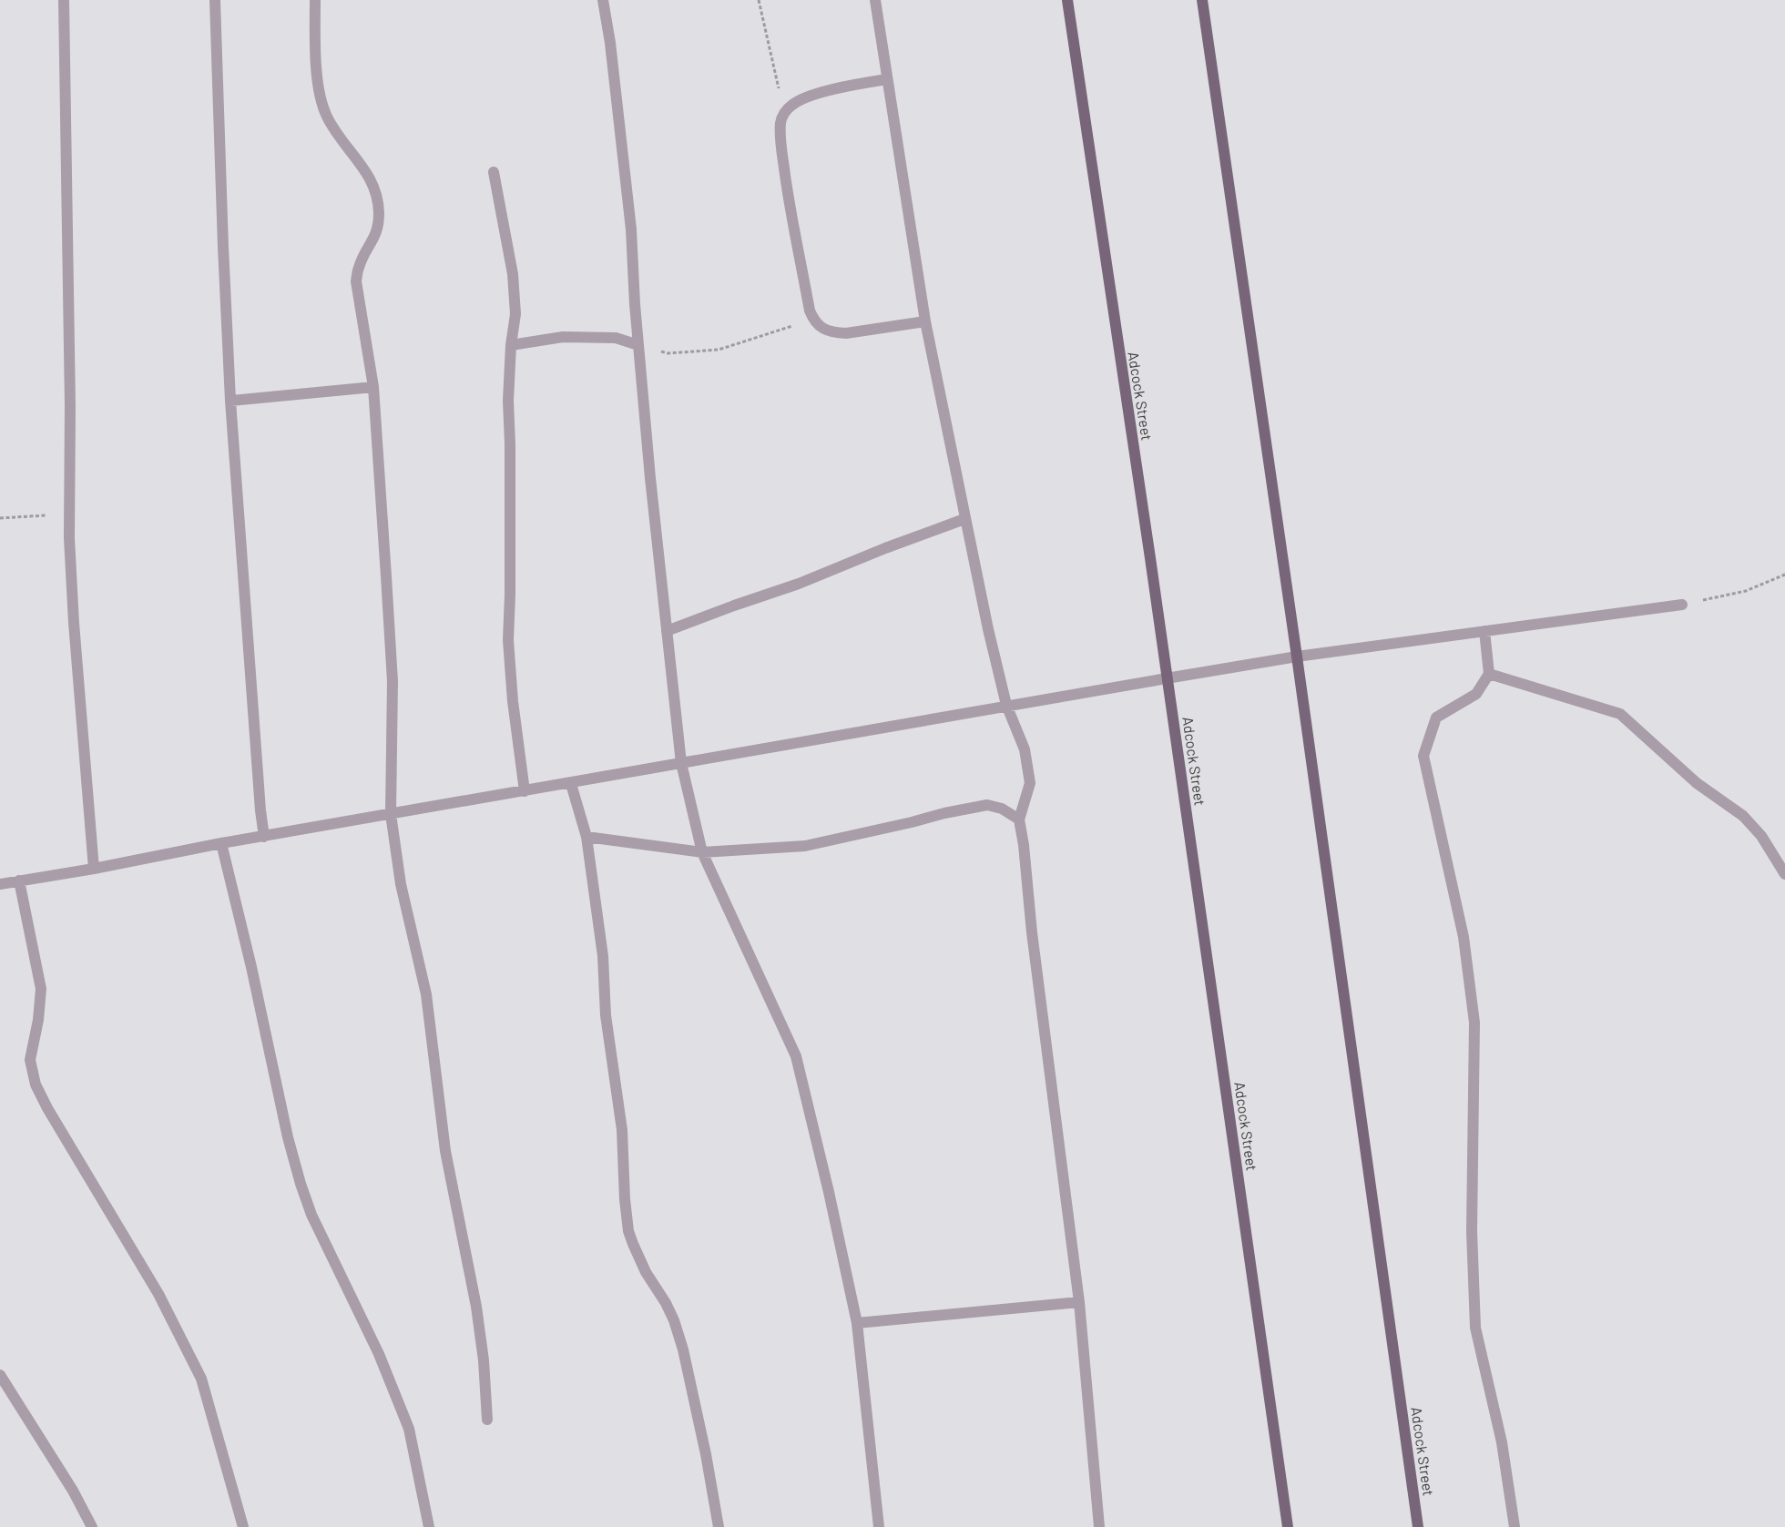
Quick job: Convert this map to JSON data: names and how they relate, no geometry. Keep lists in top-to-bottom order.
{
  "streets": {
    "main road": ["Adcock Street"]
  }
}
